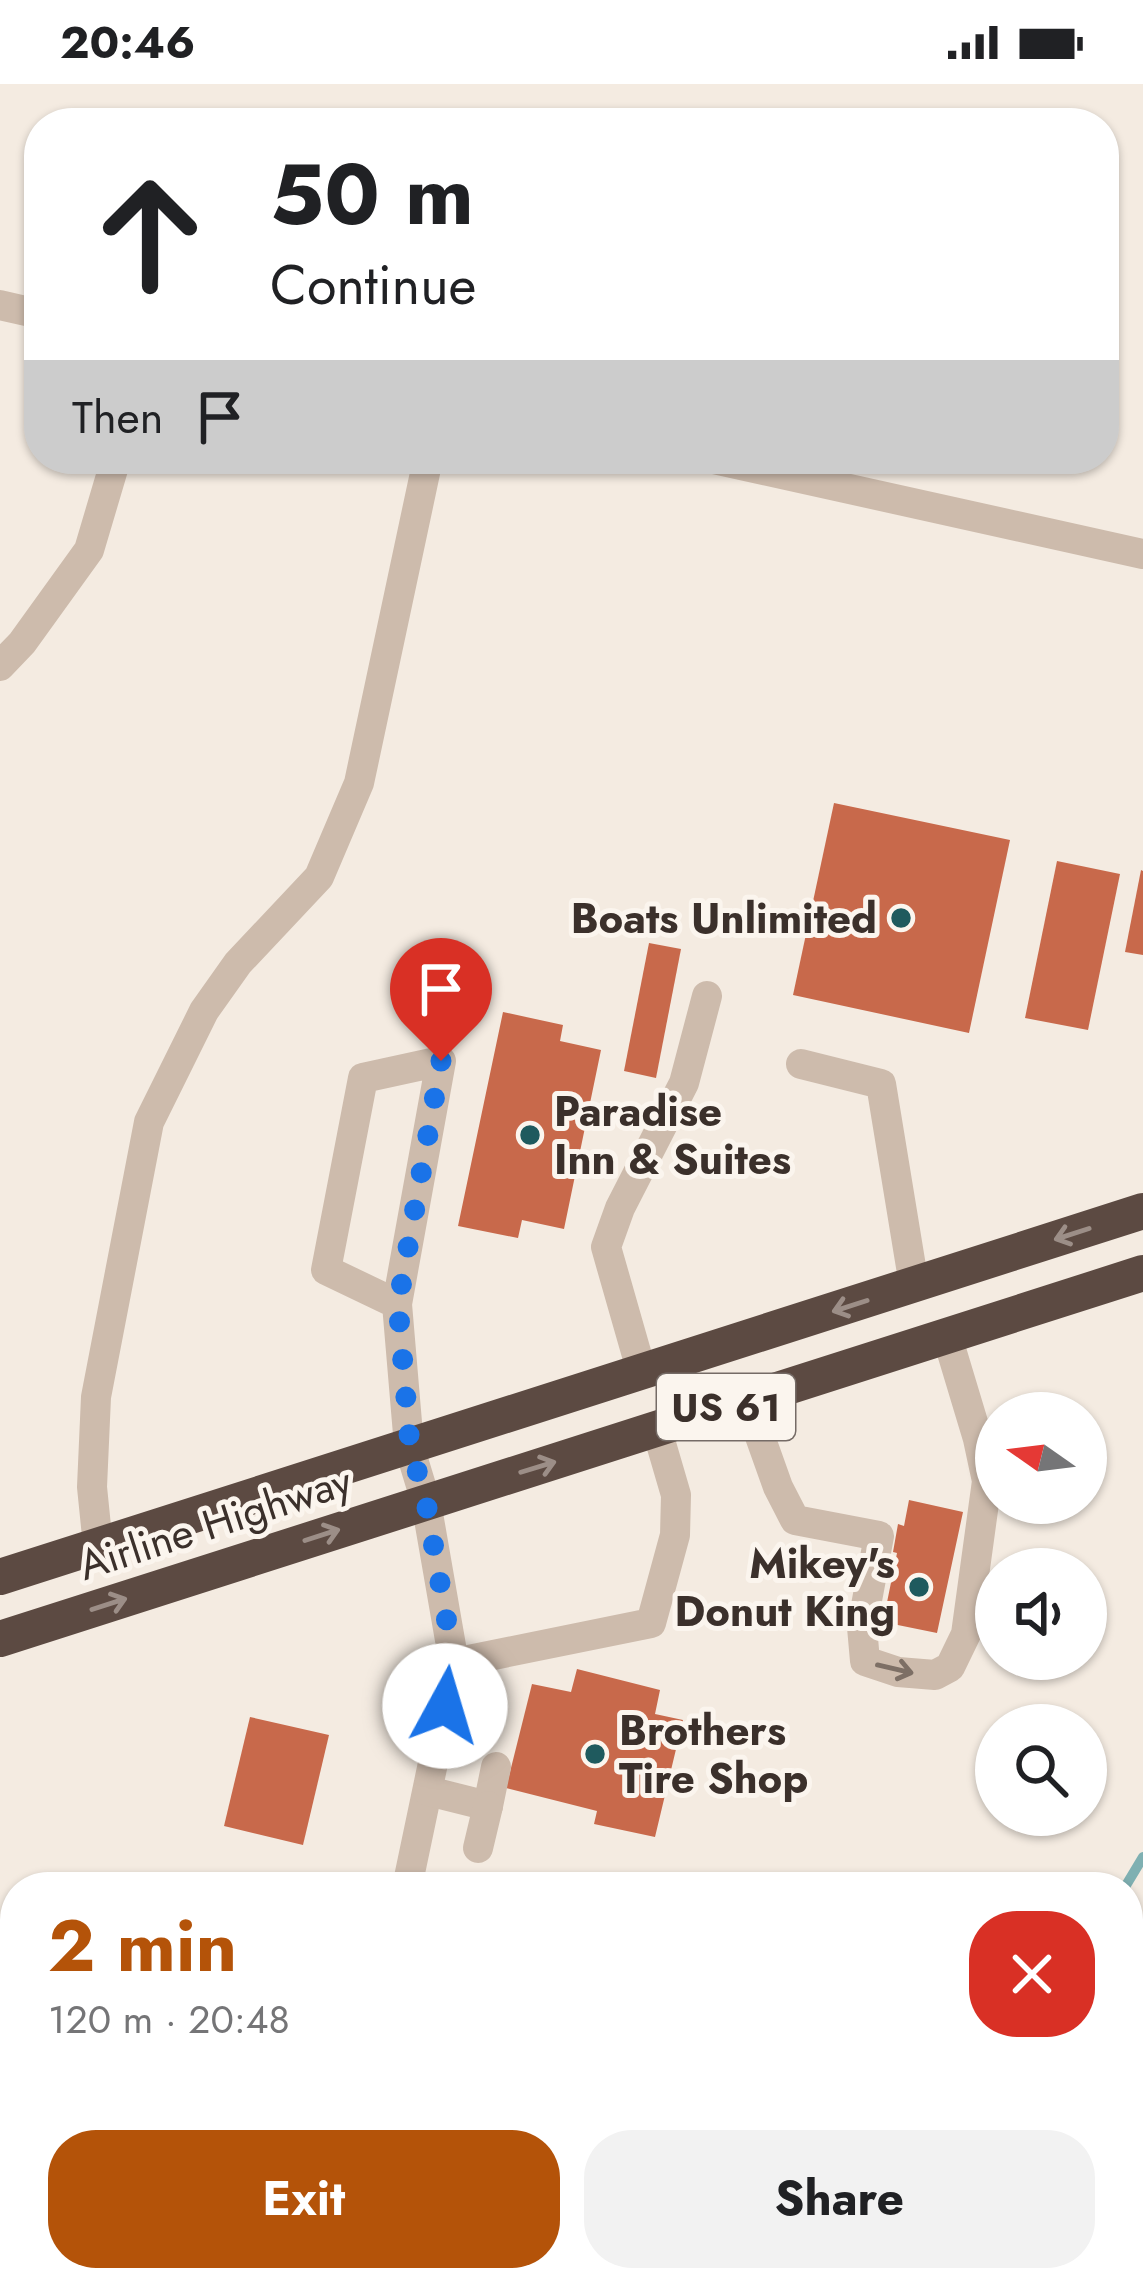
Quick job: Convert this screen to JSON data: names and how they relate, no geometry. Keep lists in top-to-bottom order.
{
  "streets": {
    "highway": ["US 61", "Airline Highway"]
  },
  "places": [
    "Boats Unlimited",
    "Paradise Inn & Suites",
    "Mikey's Donut King",
    "Brothers Tire Shop"
  ],
  "north": "left",
  "page": {
    "status": "20:46",
    "turn": ["50 m", "Continue"],
    "then": "Then",
    "heading": ["2 min", "120 m · 20:48"],
    "buttons": ["Exit", "Share"]
  }
}
